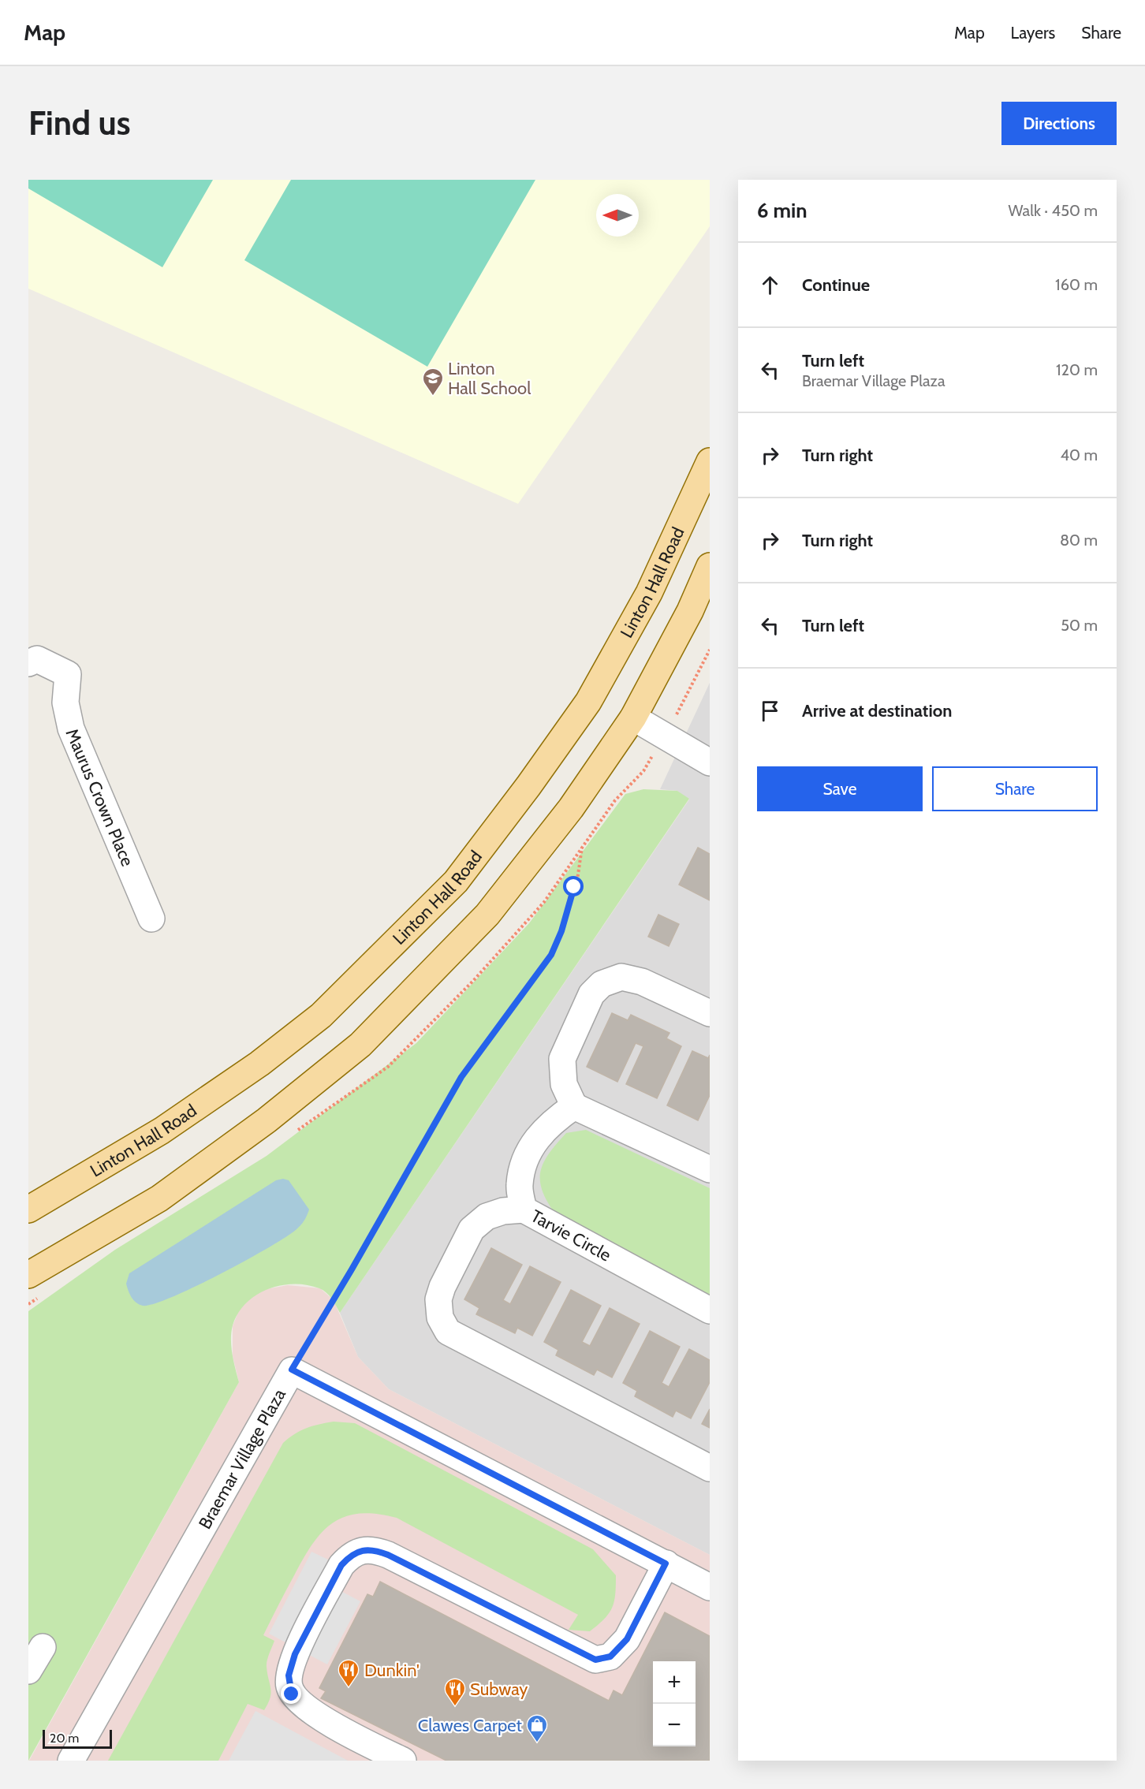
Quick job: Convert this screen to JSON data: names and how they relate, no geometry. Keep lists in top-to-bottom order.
{
  "streets": {
    "main road": ["Linton Hall Road"],
    "street": ["Maurus Crown Place", "Tarvie Circle", "Braemar Village Plaza"]
  },
  "places": {
    "school or university": ["Linton Hall School"],
    "restaurant": ["Dunkin'", "Subway"],
    "shop": ["Clawes Carpet"]
  },
  "scale_bar": "20 m",
  "north": "left",
  "page": {
    "header": "Map",
    "nav": ["Map", "Layers", "Share"],
    "buttons": [
      "Directions",
      ["Save", "Share"]
    ],
    "title": "Find us",
    "heading": ["6 min", "Walk · 450 m"],
    "list": [
      ["Continue", "160 m"],
      ["Turn left", "Braemar Village Plaza", "120 m"],
      ["Turn right", "40 m"],
      ["Turn right", "80 m"],
      ["Turn left", "50 m"],
      "Arrive at destination"
    ],
    "map_buttons": ["+", "−"],
    "scale": "20 m"
  }
}
